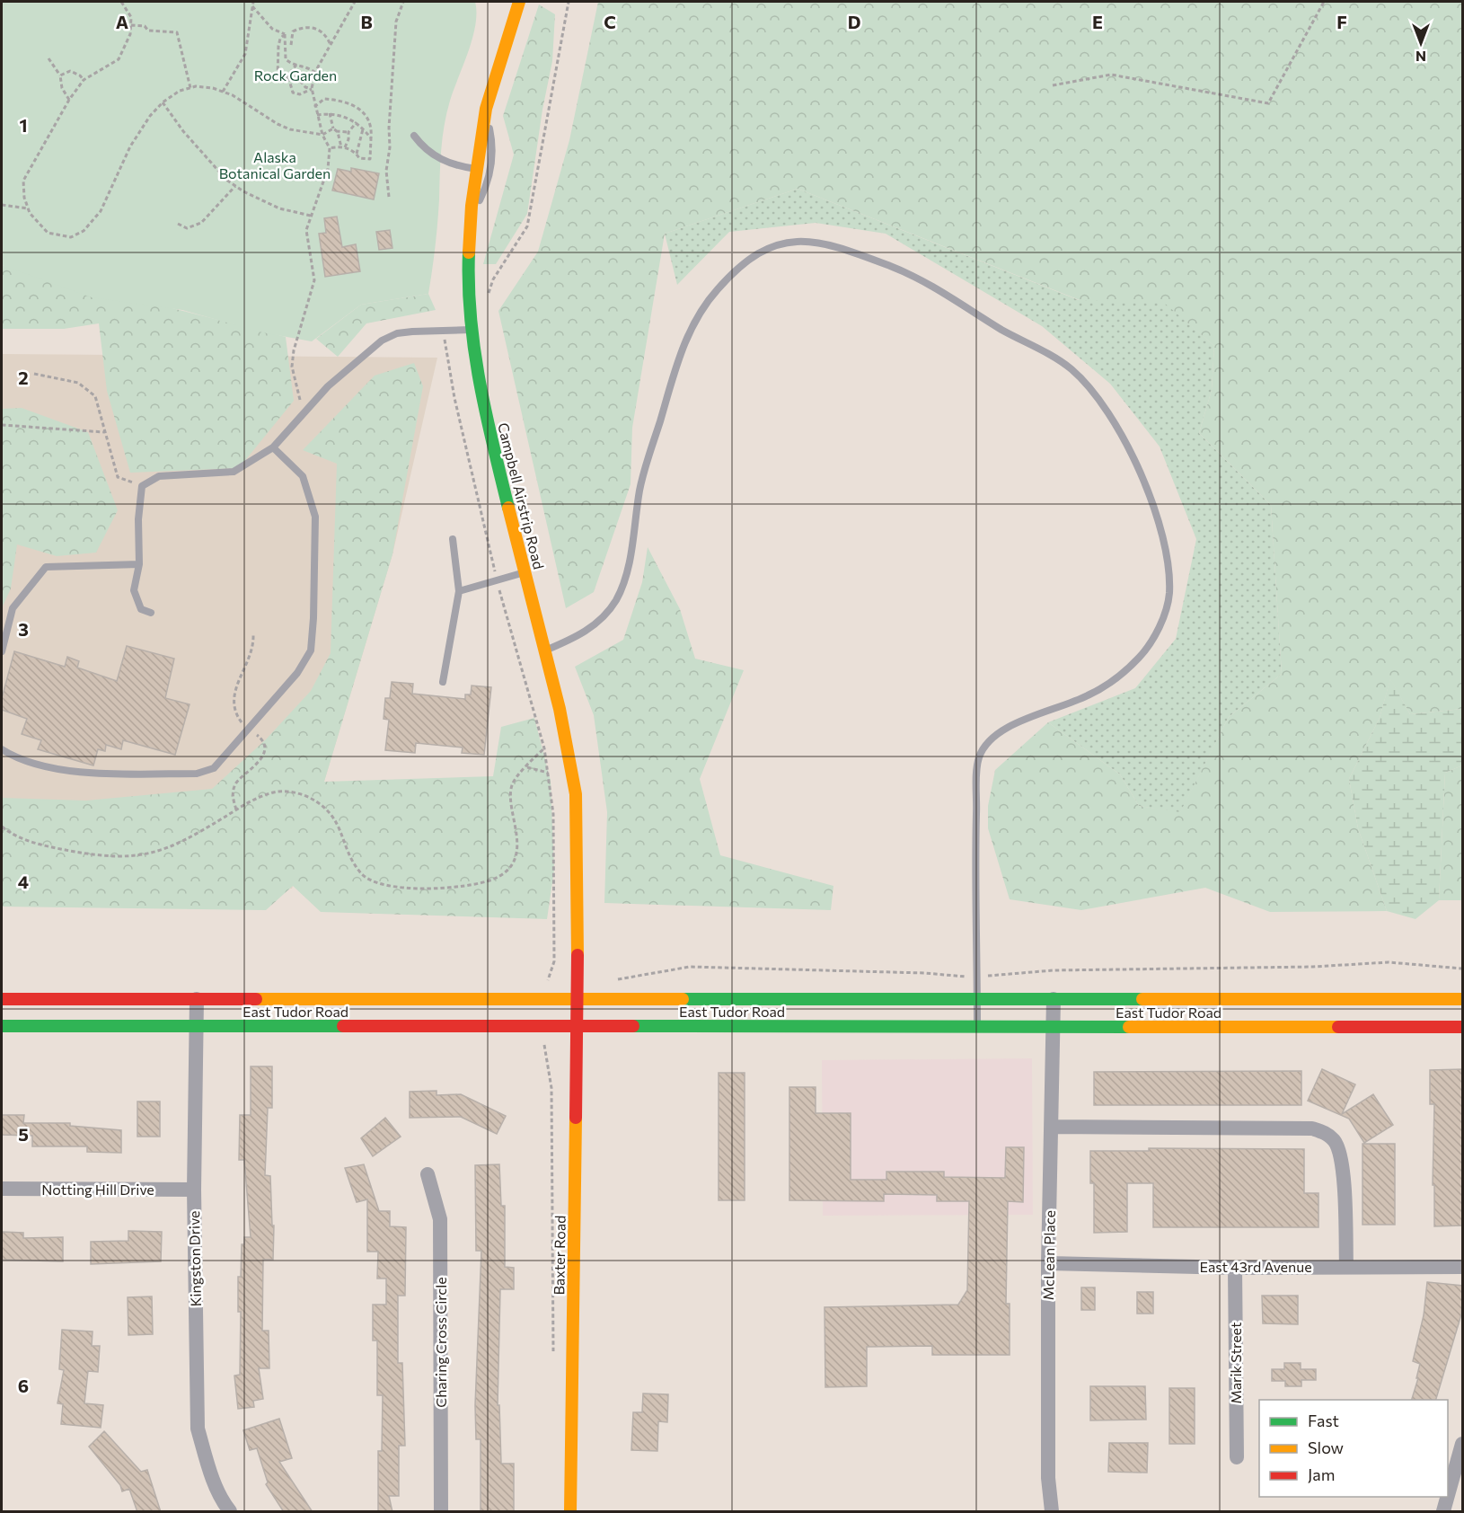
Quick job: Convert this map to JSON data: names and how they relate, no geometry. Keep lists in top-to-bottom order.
{
  "streets": {
    "main road": ["Campbell Airstrip Road", "East Tudor Road", "Baxter Road"],
    "street": [
      "Notting Hill Drive",
      "McLean Place",
      "Kingston Drive",
      "East 43rd Avenue",
      "Charing Cross Circle",
      "Marik Street"
    ]
  },
  "crossings": [
    ["Campbell Airstrip Road", "East Tudor Road"],
    ["Campbell Airstrip Road", "Baxter Road"],
    ["East Tudor Road", "Baxter Road"],
    ["East Tudor Road", "McLean Place"],
    ["East Tudor Road", "Kingston Drive"],
    ["Notting Hill Drive", "Kingston Drive"],
    ["McLean Place", "East 43rd Avenue"],
    ["East 43rd Avenue", "Marik Street"]
  ],
  "parks": ["Rock Garden", "Alaska Botanical Garden"],
  "legend": ["Fast", "Slow", "Jam"],
  "north": "bottom",
  "grid": {
    "columns": [
      "A",
      "B",
      "C",
      "D",
      "E",
      "F"
    ],
    "rows": [
      "1",
      "2",
      "3",
      "4",
      "5",
      "6"
    ]
  }
}
